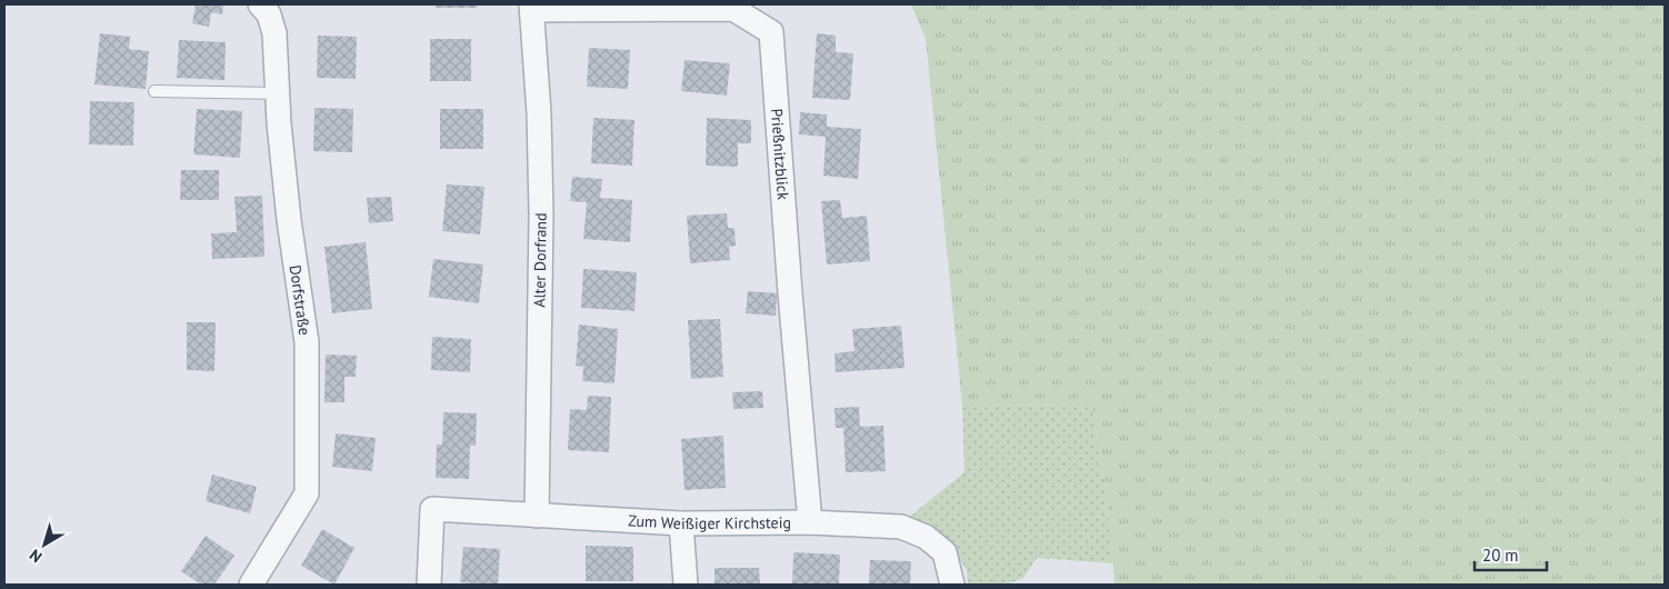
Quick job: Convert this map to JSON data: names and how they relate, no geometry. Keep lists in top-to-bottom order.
{
  "streets": {
    "street": [
      "Prießnitzblick",
      "Alter Dorfrand",
      "Dorfstraße",
      "Zum Weißiger Kirchsteig"
    ]
  },
  "crossings": [
    ["Prießnitzblick", "Alter Dorfrand"],
    ["Prießnitzblick", "Zum Weißiger Kirchsteig"],
    ["Alter Dorfrand", "Zum Weißiger Kirchsteig"]
  ],
  "scale_bar": "20 m",
  "north": "bottom left"
}
